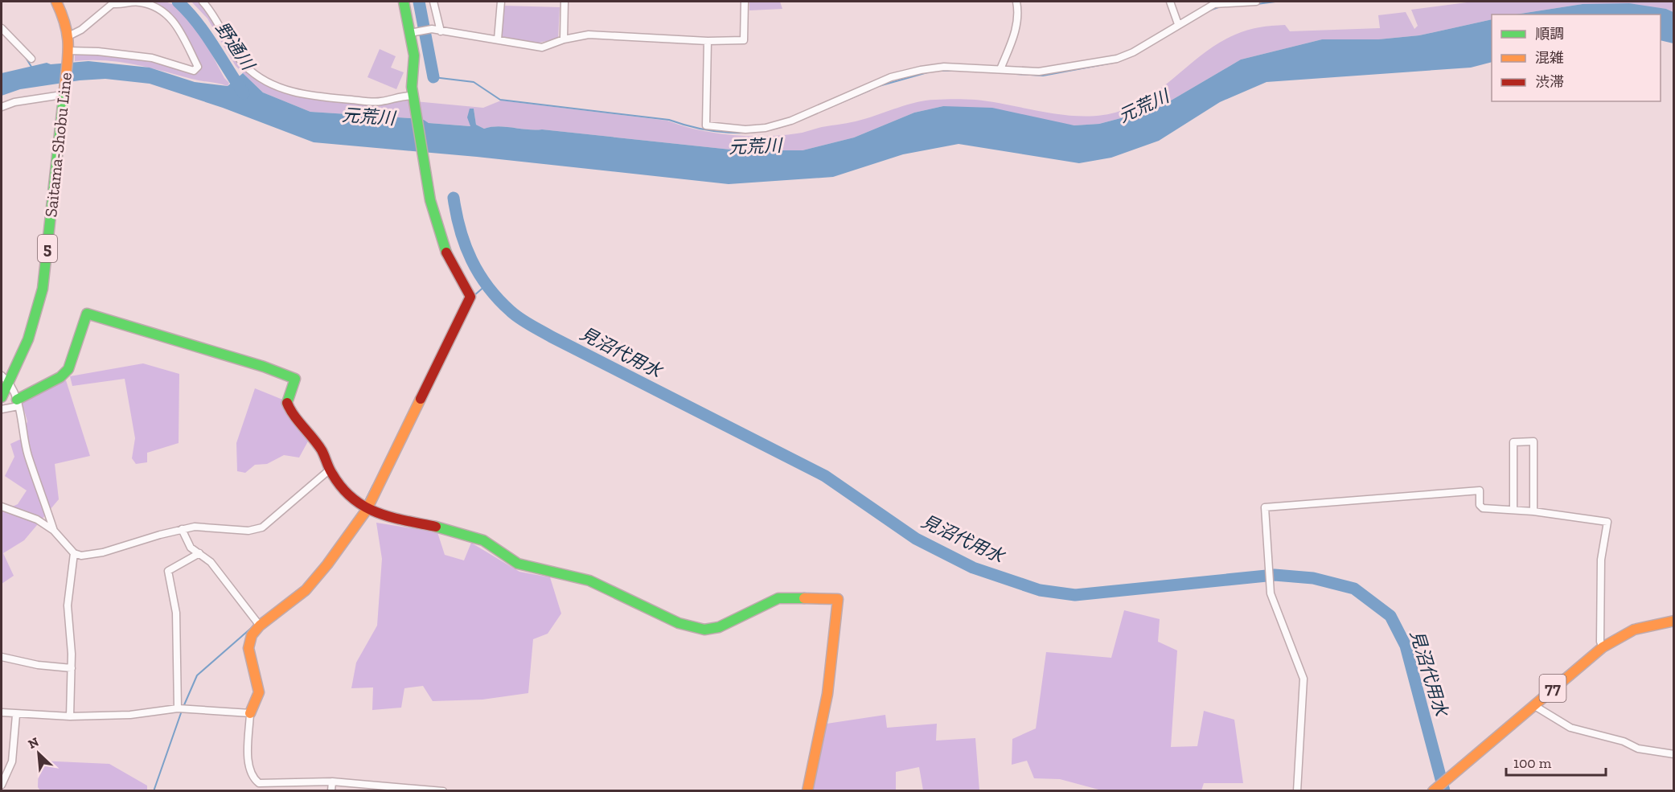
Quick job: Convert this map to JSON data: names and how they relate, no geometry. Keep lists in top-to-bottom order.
{
  "streets": {
    "street": ["Saitama-Shobu Line", "5", "77"]
  },
  "water": ["野通川", "元荒川", "見沼代用水"],
  "legend": ["順調", "混雑", "渋滞"],
  "scale_bar": "100 m",
  "north": "top left"
}
